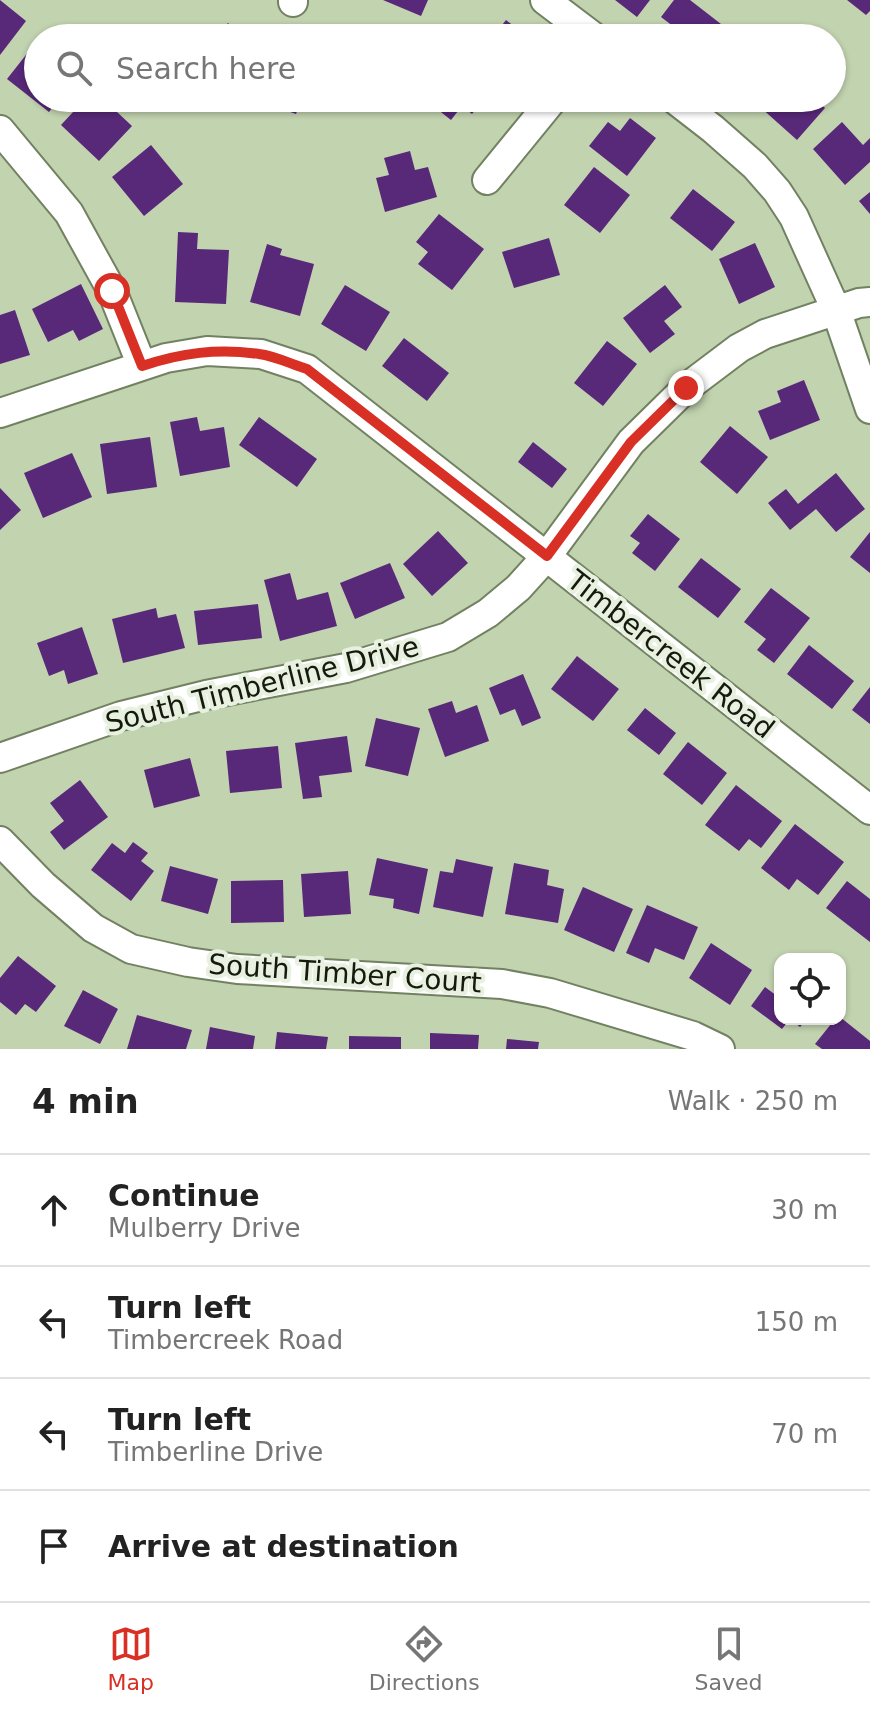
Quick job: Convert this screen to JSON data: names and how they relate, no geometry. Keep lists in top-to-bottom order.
{
  "streets": {
    "street": ["Timbercreek Road", "South Timberline Drive", "South Timber Court"]
  },
  "crossings": [
    ["Timbercreek Road", "South Timberline Drive"]
  ],
  "page": {
    "search": "Search here",
    "heading": ["4 min", "Walk · 250 m"],
    "list": [
      ["Continue", "Mulberry Drive", "30 m"],
      ["Turn left", "Timbercreek Road", "150 m"],
      ["Turn left", "Timberline Drive", "70 m"],
      "Arrive at destination"
    ],
    "nav": ["Map", "Directions", "Saved"]
  }
}
